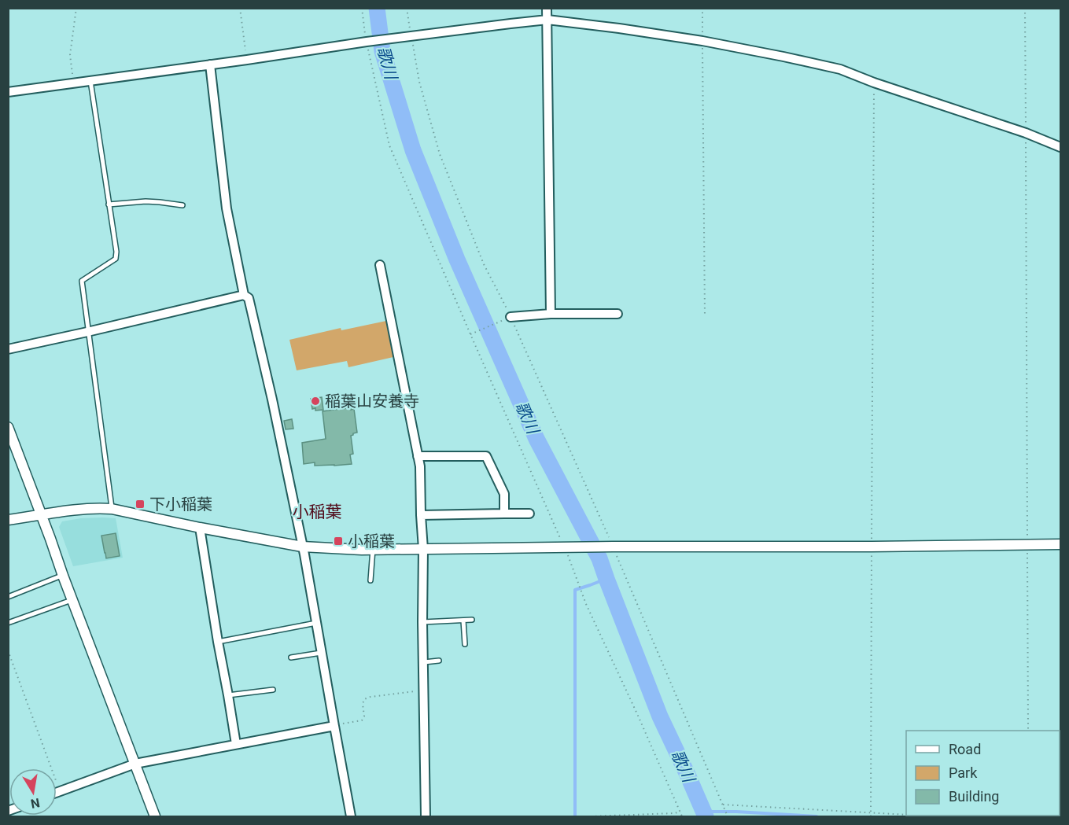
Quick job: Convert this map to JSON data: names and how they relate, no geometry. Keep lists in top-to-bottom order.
{
  "districts": ["小稲葉"],
  "water": ["歌川"],
  "places": {
    "other": ["稲葉山安養寺"],
    "transit": ["下小稲葉", "小稲葉"]
  },
  "legend": ["Road", "Park", "Building"],
  "north": "bottom"
}
